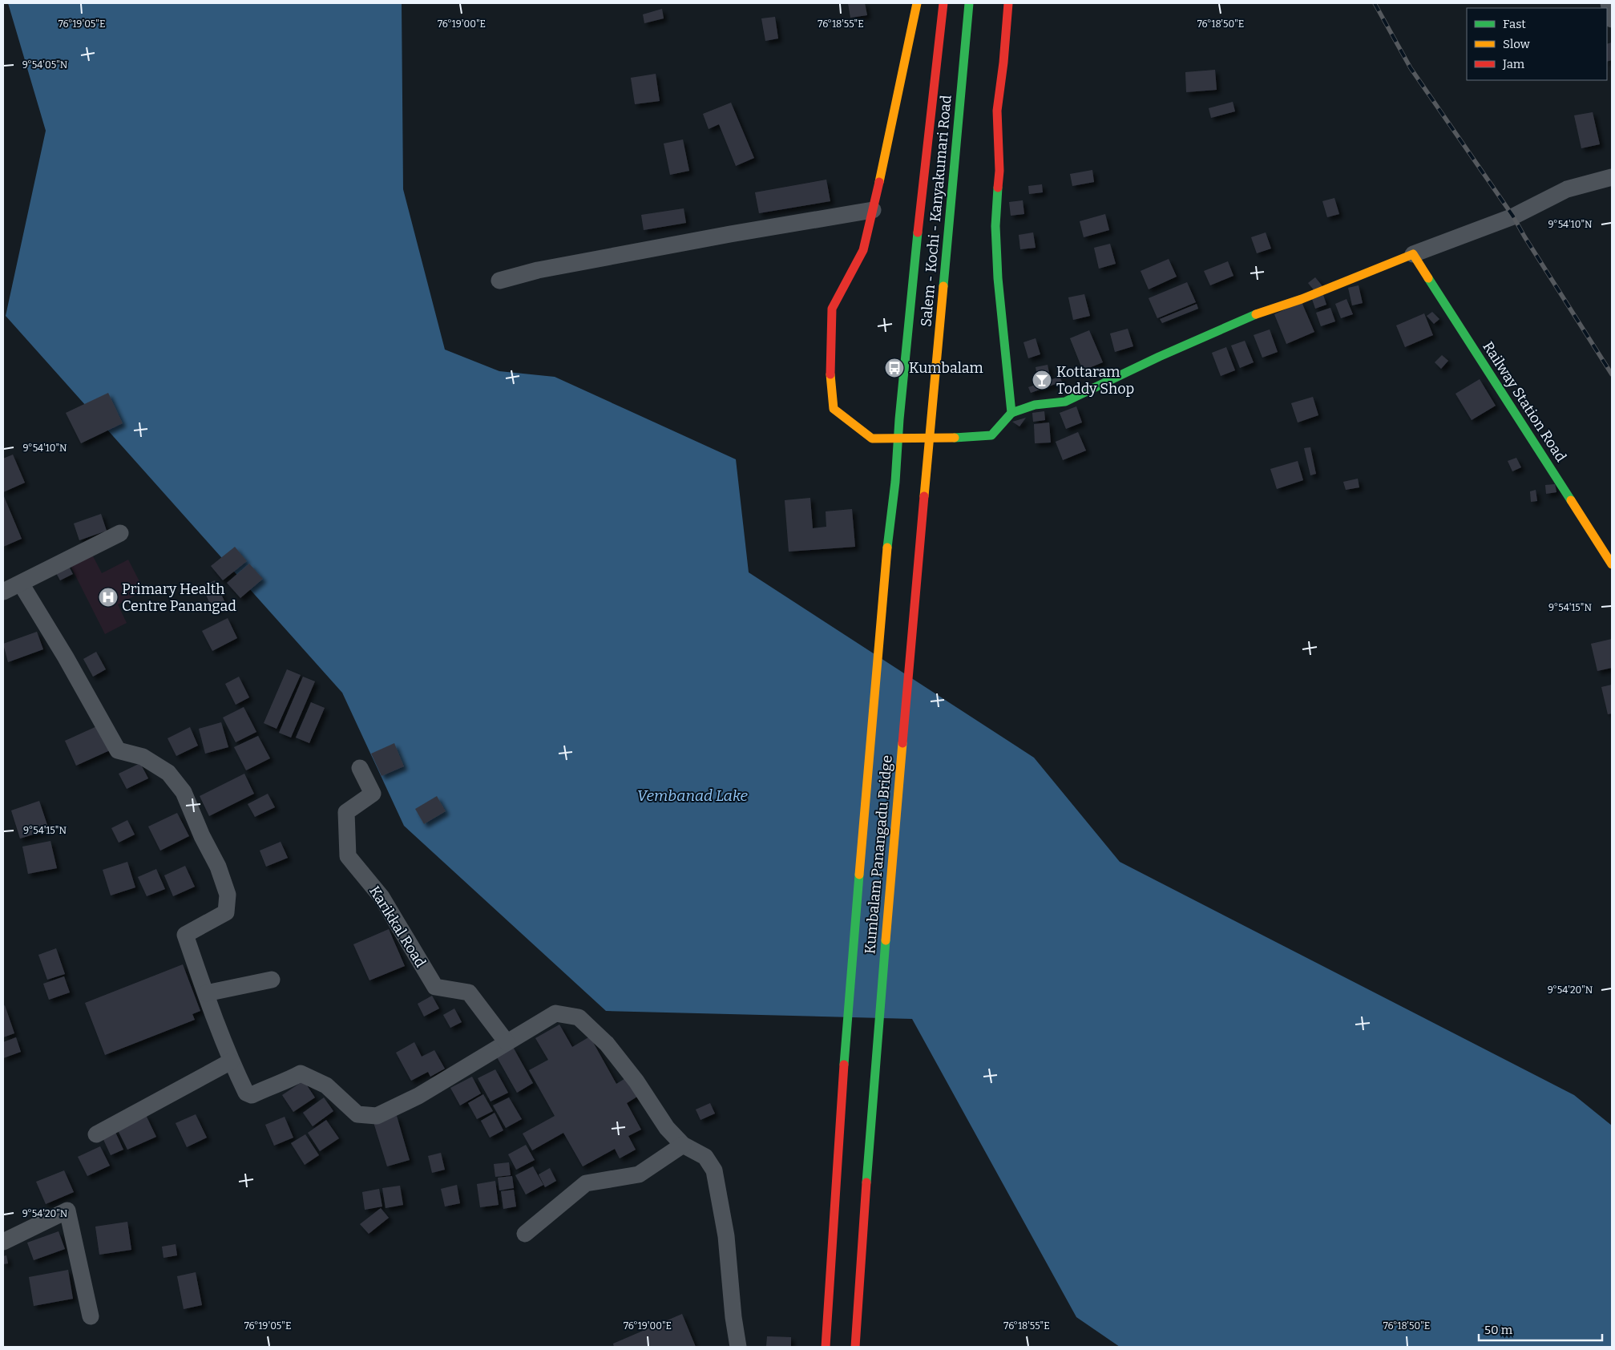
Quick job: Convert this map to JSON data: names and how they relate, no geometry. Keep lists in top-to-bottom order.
{
  "streets": {
    "main road": ["Salem - Kochi - Kanyakumari Road", "Railway Station Road", "Kumbalam Panangadu Bridge"],
    "street": ["Karikkal Road"]
  },
  "crossings": [
    ["Salem - Kochi - Kanyakumari Road", "Kumbalam Panangadu Bridge"]
  ],
  "water": ["Vembanad Lake"],
  "places": {
    "bus stop": ["Kumbalam"],
    "bar": ["Kottaram Toddy Shop"],
    "hospital": ["Primary Health Centre Panangad"]
  },
  "legend": ["Fast", "Slow", "Jam"],
  "scale_bar": "50 m",
  "coordinates": [
    "76°19'05\"E",
    "76°19'00\"E",
    "76°18'55\"E",
    "76°18'50\"E",
    "9°54'05\"N",
    "9°54'10\"N",
    "9°54'15\"N",
    "9°54'20\"N"
  ]
}
